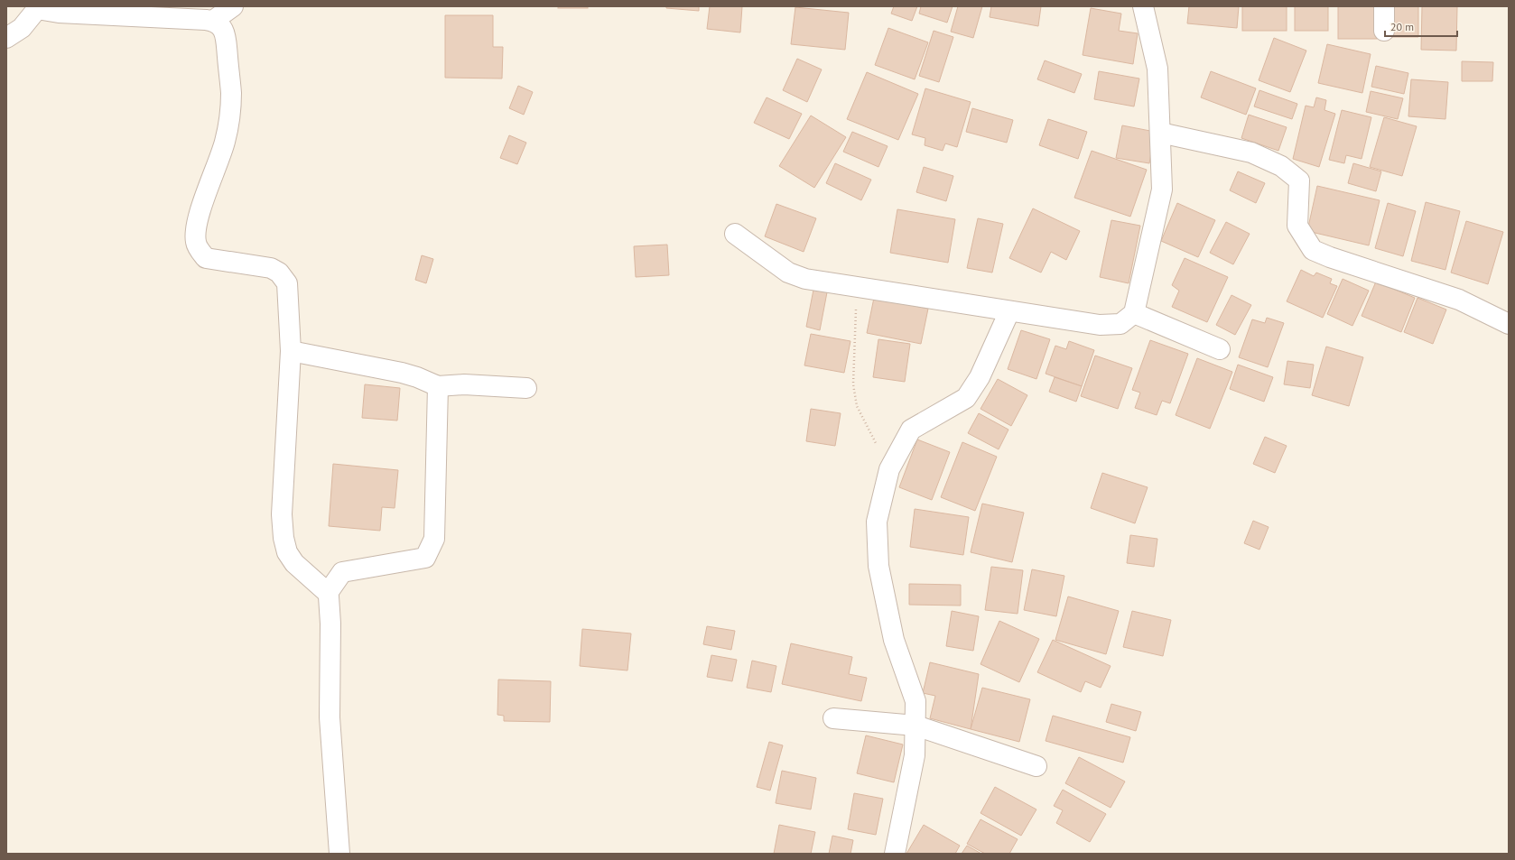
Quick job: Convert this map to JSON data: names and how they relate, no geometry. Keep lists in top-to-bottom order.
{
  "scale_bar": "20 m"
}
